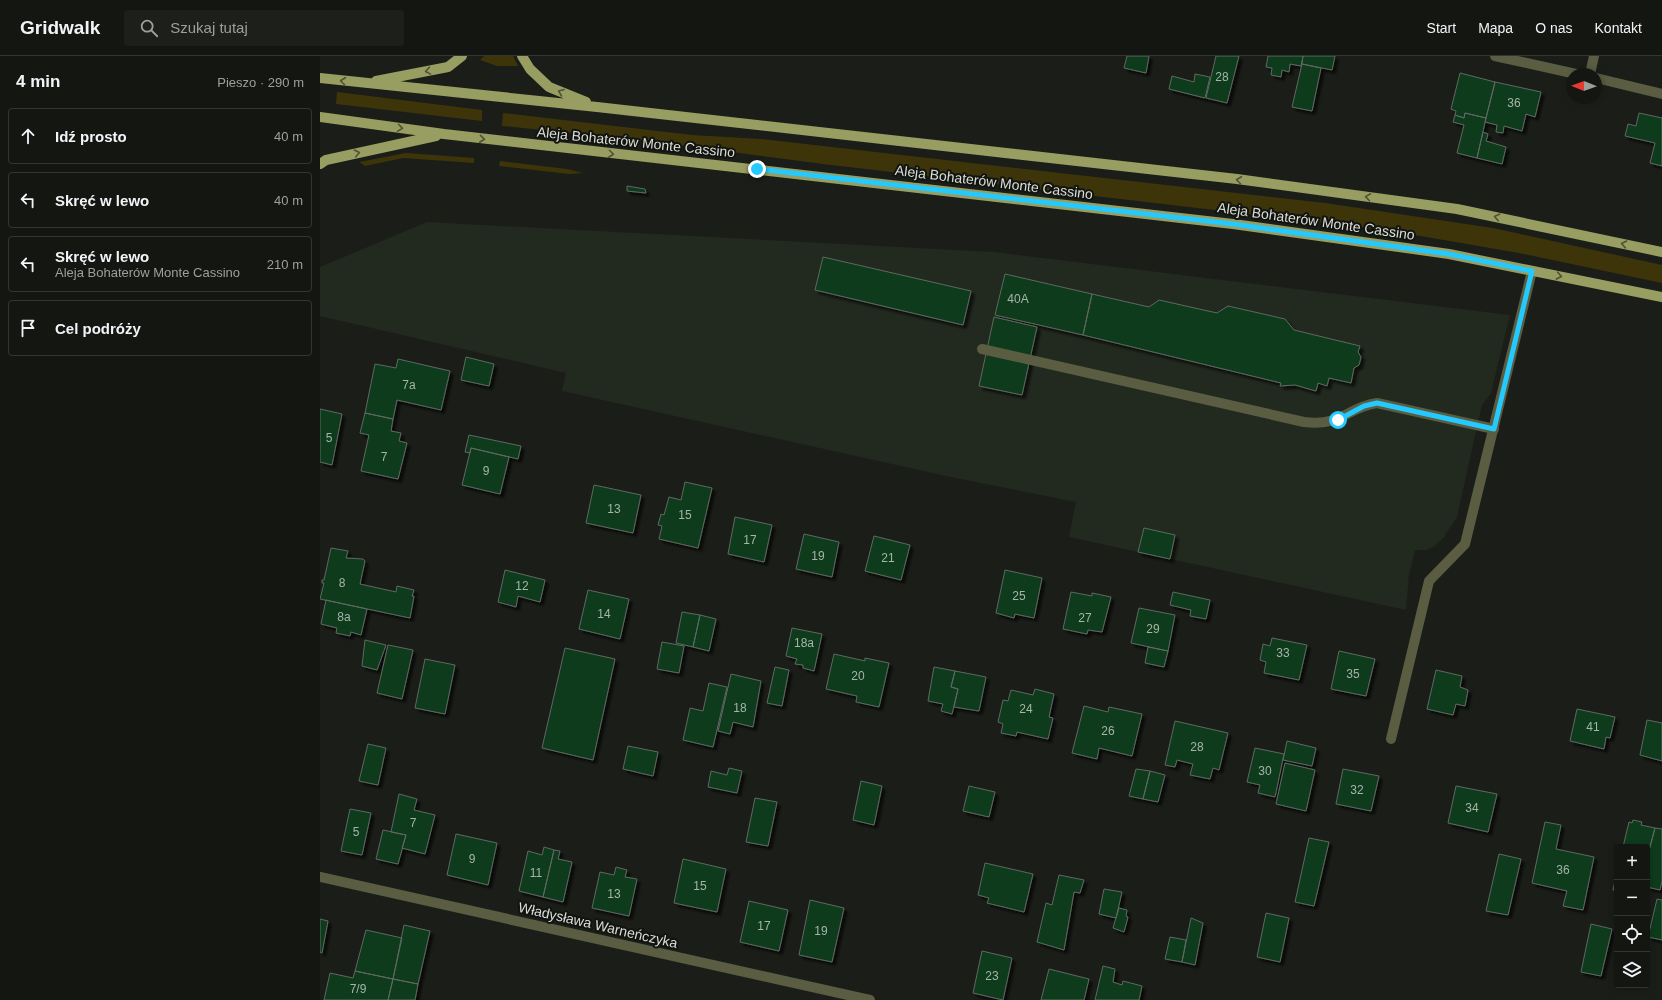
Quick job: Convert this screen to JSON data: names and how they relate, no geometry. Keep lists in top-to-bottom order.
{
  "streets": {
    "main road": ["Aleja Bohaterów Monte Cassino"],
    "street": ["Władysława Warneńczyka"]
  },
  "house_numbers": [
    "28",
    "36",
    "40A",
    "7a",
    "5",
    "7",
    "9",
    "13",
    "15",
    "17",
    "19",
    "21",
    "8",
    "12",
    "25",
    "14",
    "8a",
    "27",
    "29",
    "18a",
    "33",
    "35",
    "20",
    "18",
    "24",
    "41",
    "26",
    "28",
    "30",
    "32",
    "34",
    "7",
    "5",
    "9",
    "36",
    "11",
    "15",
    "13",
    "17",
    "19",
    "23",
    "7/9"
  ],
  "north": "left",
  "page": {
    "header": "Gridwalk",
    "search": "Szukaj tutaj",
    "nav": [
      "Start",
      "Mapa",
      "O nas",
      "Kontakt"
    ],
    "heading": ["4 min", "Pieszo · 290 m"],
    "list": [
      ["Idź prosto", "40 m"],
      ["Skręć w lewo", "40 m"],
      ["Skręć w lewo", "Aleja Bohaterów Monte Cassino", "210 m"],
      "Cel podróży"
    ],
    "map_buttons": ["+", "−"]
  }
}
